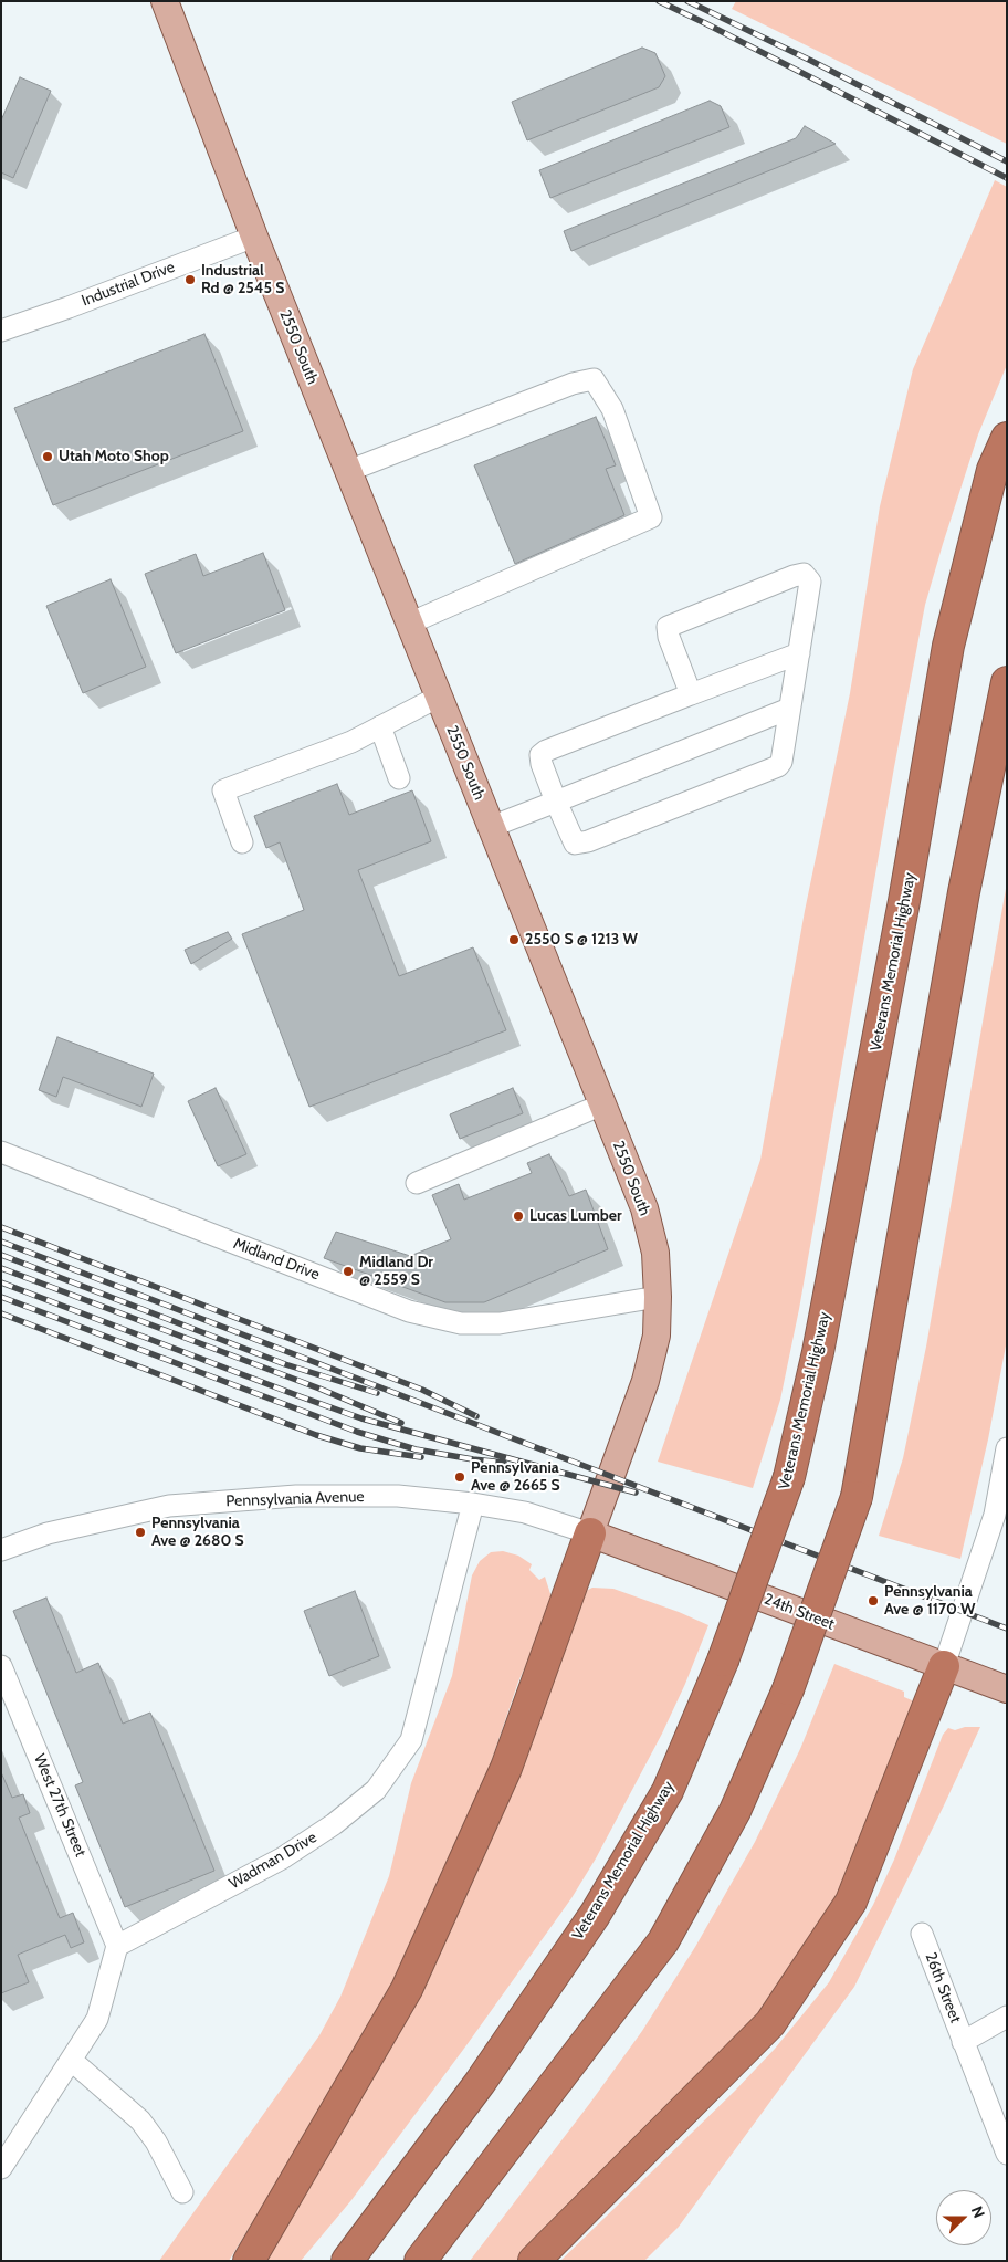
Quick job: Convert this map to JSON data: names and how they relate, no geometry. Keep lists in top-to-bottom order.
{
  "streets": {
    "highway": ["Veterans Memorial Highway"],
    "main road": ["2550 South", "24th Street"],
    "street": [
      "Industrial Drive",
      "Midland Drive",
      "Pennsylvania Avenue",
      "West 27th Street",
      "Wadman Drive",
      "26th Street"
    ]
  },
  "crossings": [
    ["Industrial Drive", "2550 South"],
    ["2550 South", "Midland Drive"],
    ["2550 South", "Pennsylvania Avenue"],
    ["2550 South", "24th Street"],
    ["Pennsylvania Avenue", "24th Street"],
    ["Pennsylvania Avenue", "Wadman Drive"],
    ["West 27th Street", "Wadman Drive"]
  ],
  "places": [
    "Industrial Rd @ 2545 S",
    "Utah Moto Shop",
    "2550 S @ 1213 W",
    "Lucas Lumber",
    "Midland Dr @ 2559 S",
    "Pennsylvania Ave @ 2665 S",
    "Pennsylvania Ave @ 2680 S",
    "Pennsylvania Ave @ 1170 W"
  ],
  "north": "right"
}
